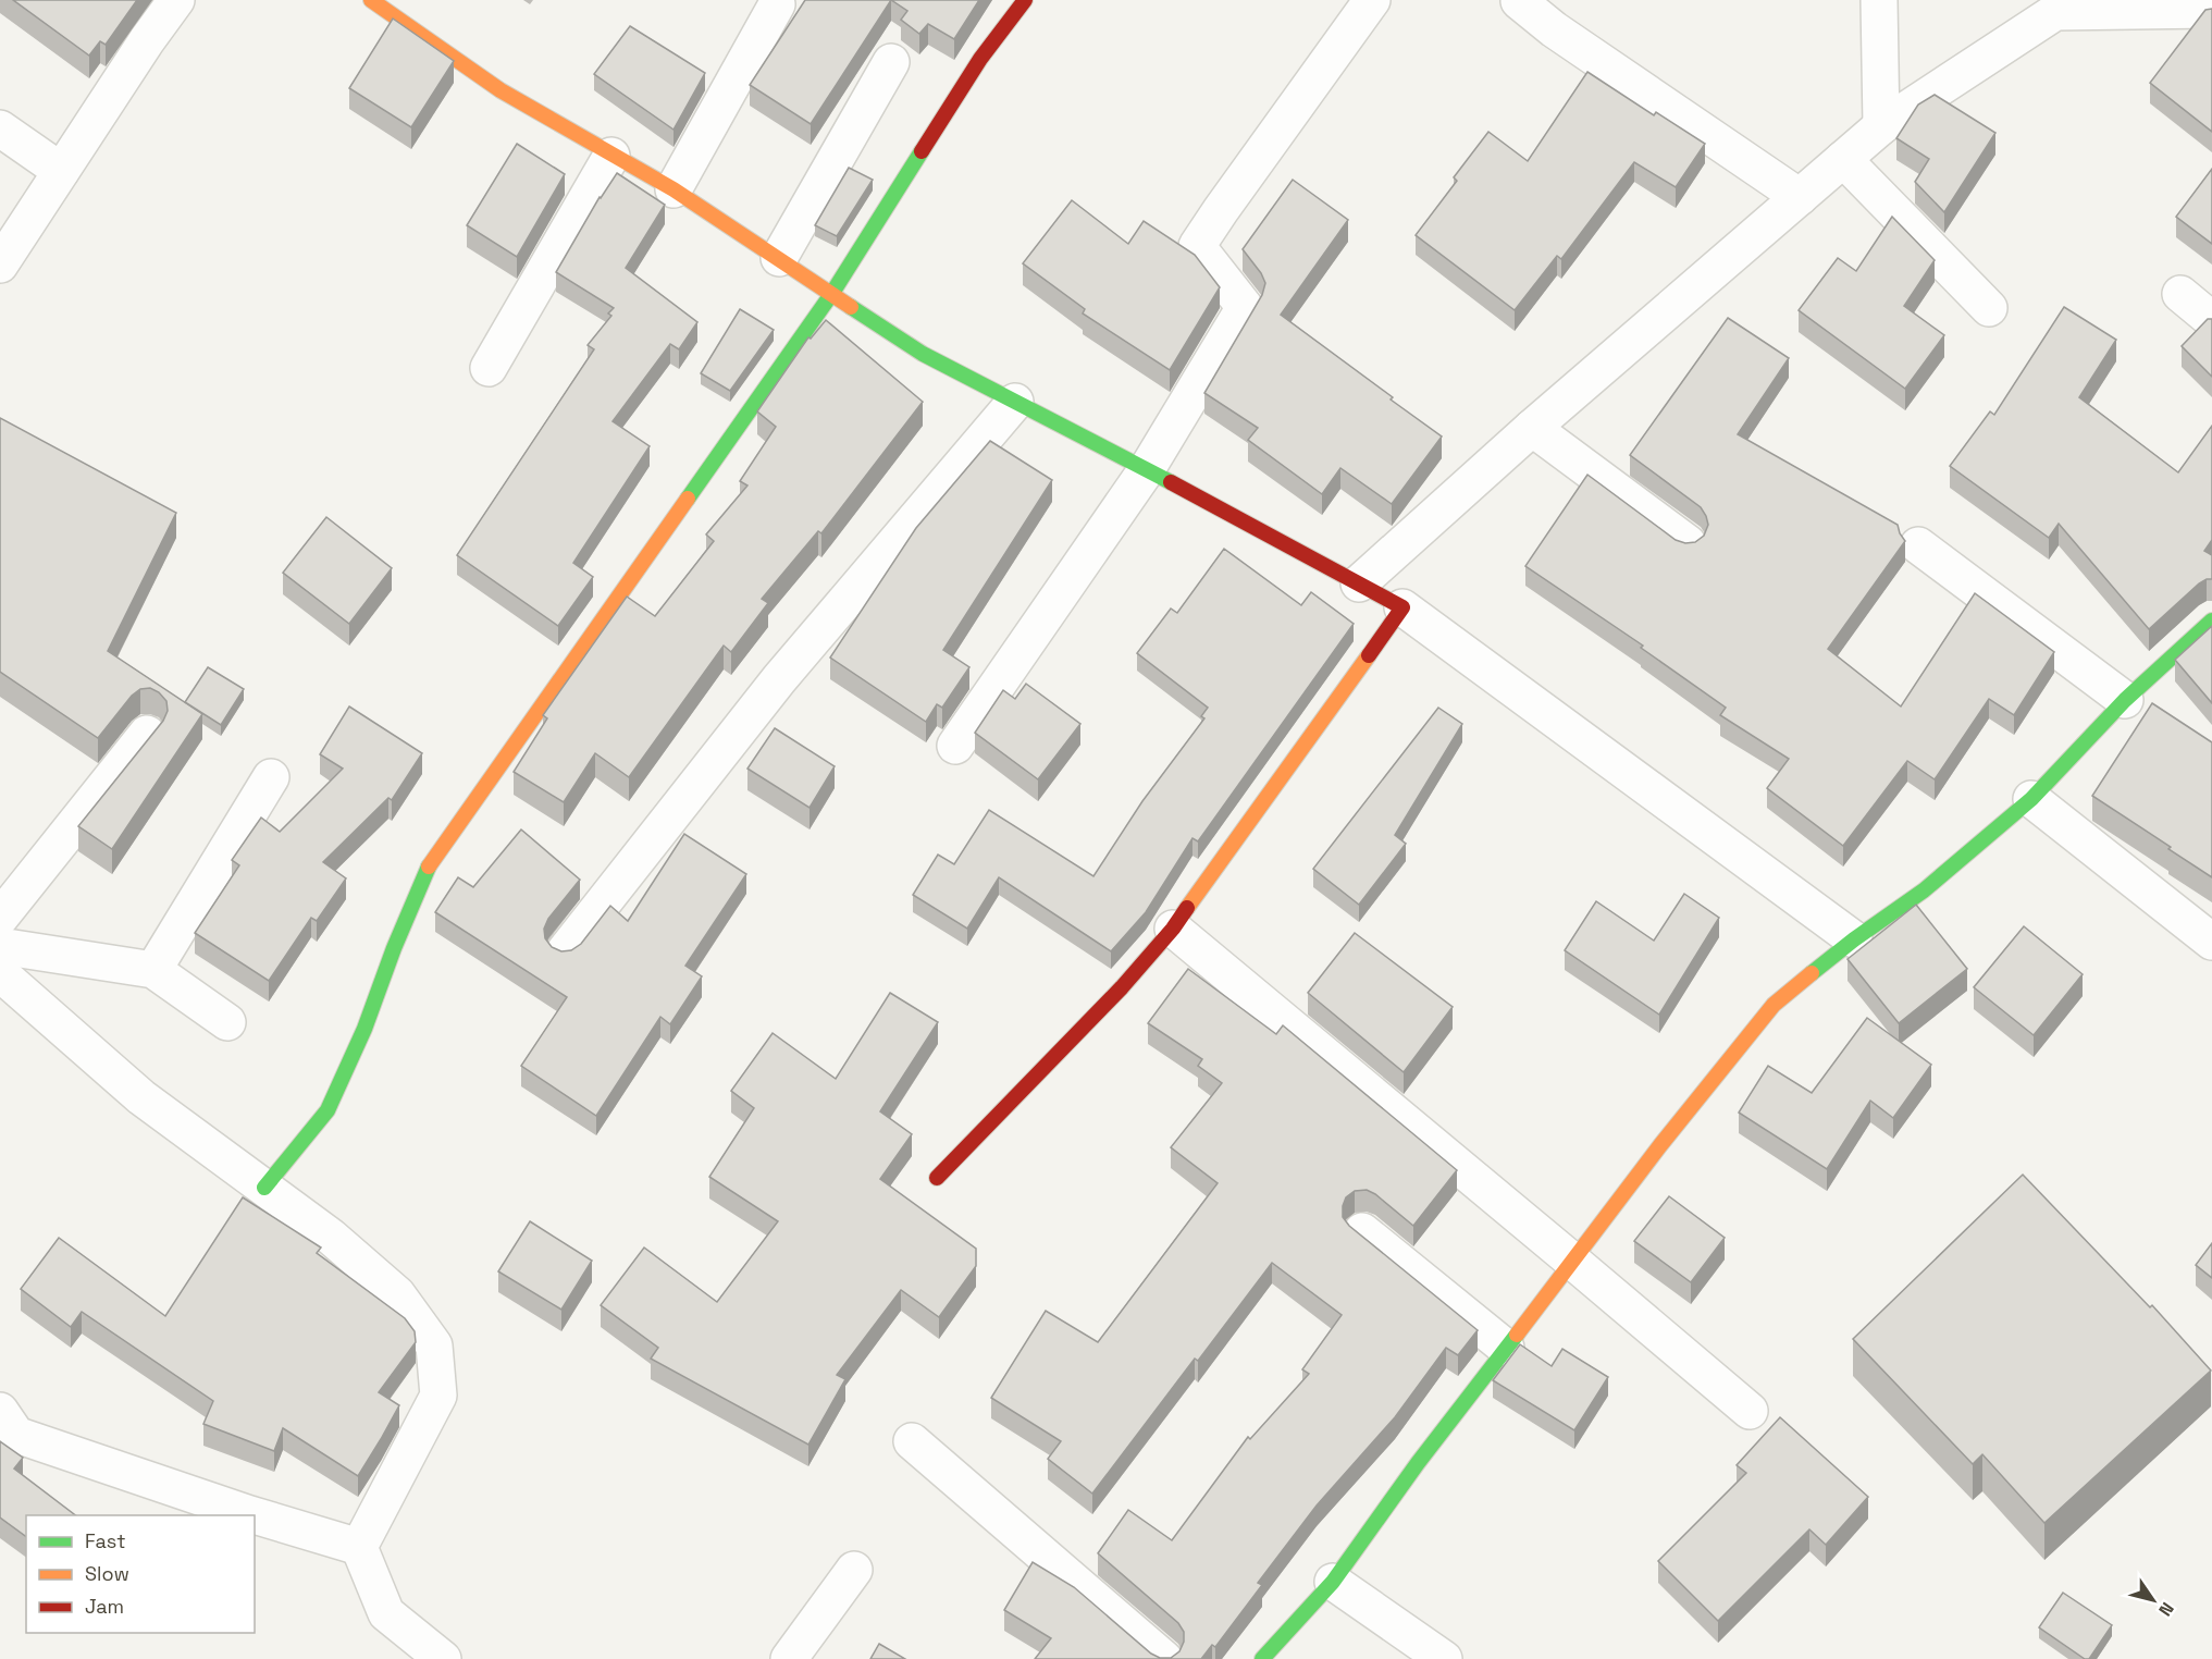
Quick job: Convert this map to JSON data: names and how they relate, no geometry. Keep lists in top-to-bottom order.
{
  "legend": ["Fast", "Slow", "Jam"],
  "north": "bottom right"
}
